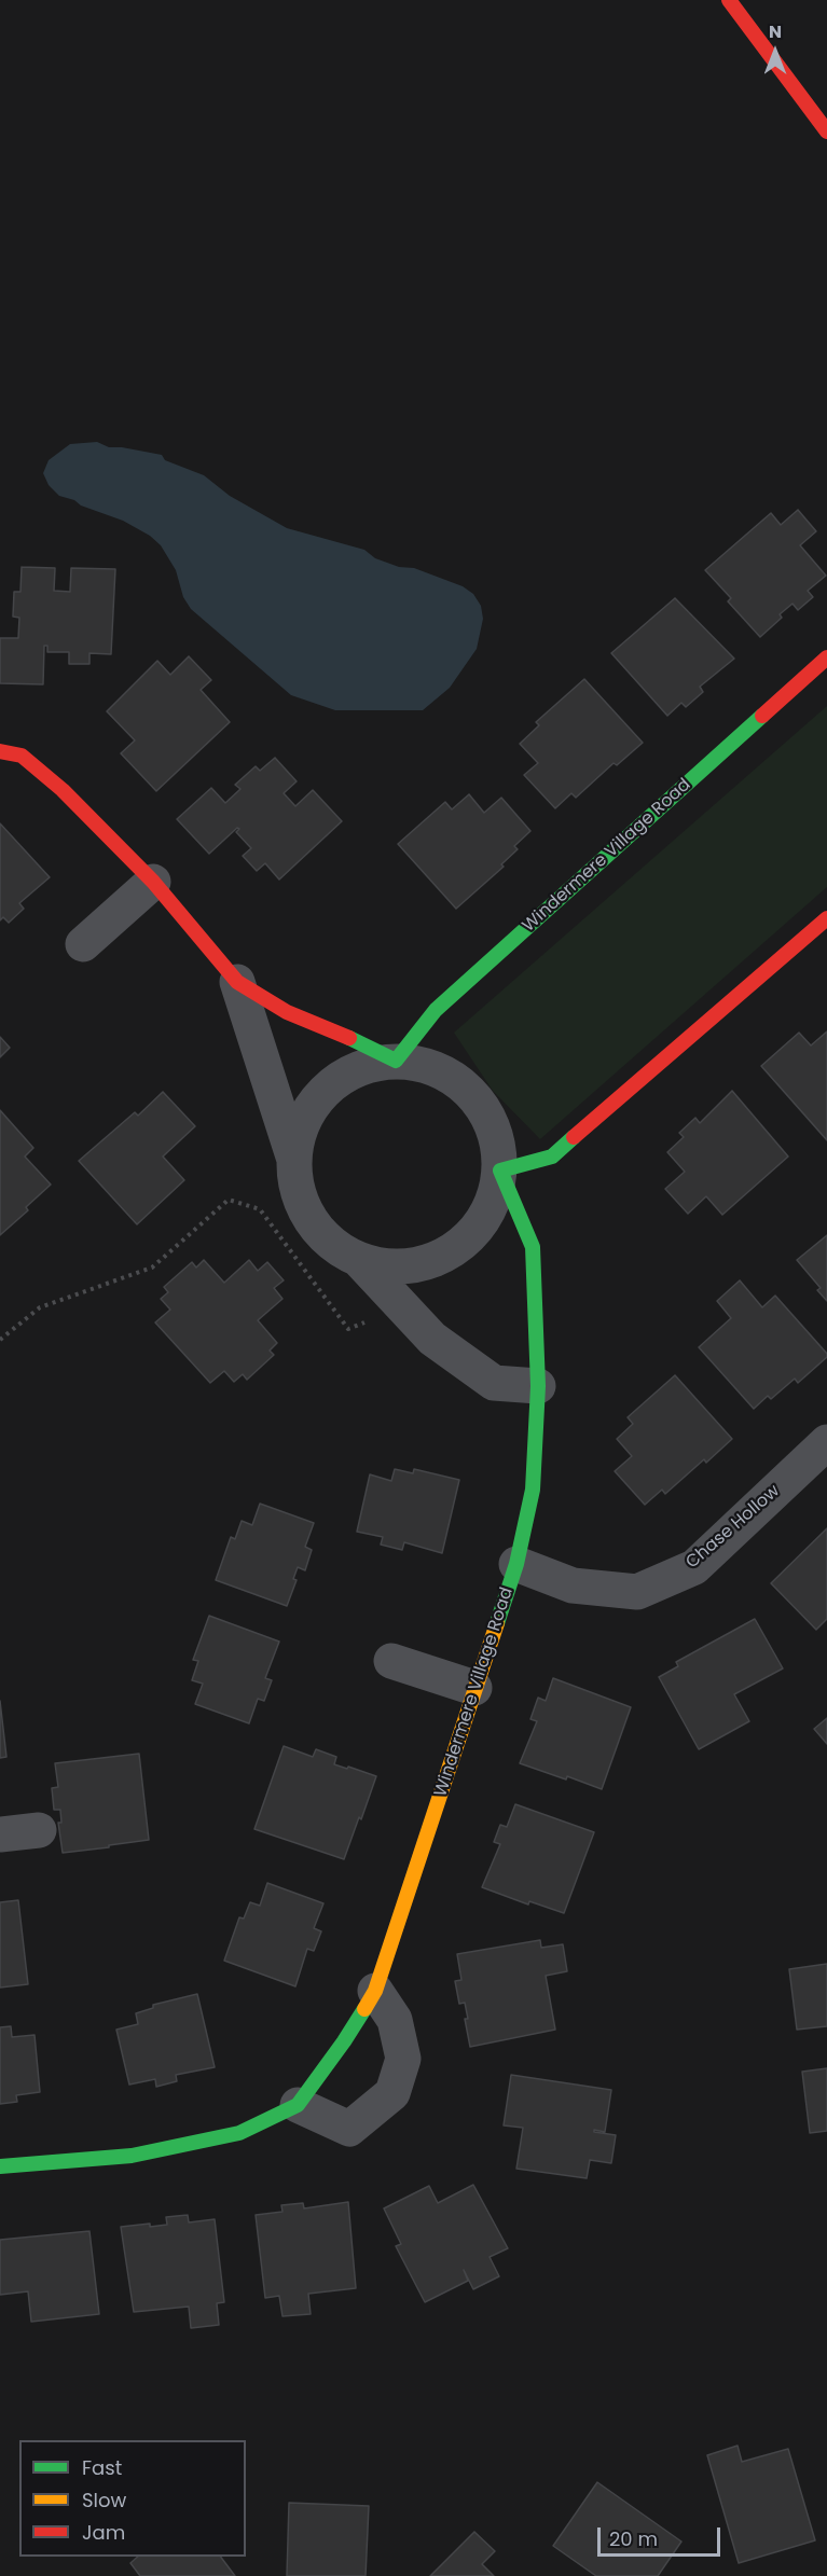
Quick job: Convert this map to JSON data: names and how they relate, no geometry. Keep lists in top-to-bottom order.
{
  "streets": {
    "street": ["Windermere Village Road", "Chase Hollow"]
  },
  "crossings": [
    ["Windermere Village Road", "Chase Hollow"]
  ],
  "legend": ["Fast", "Slow", "Jam"],
  "scale_bar": "20 m",
  "north": "top"
}
